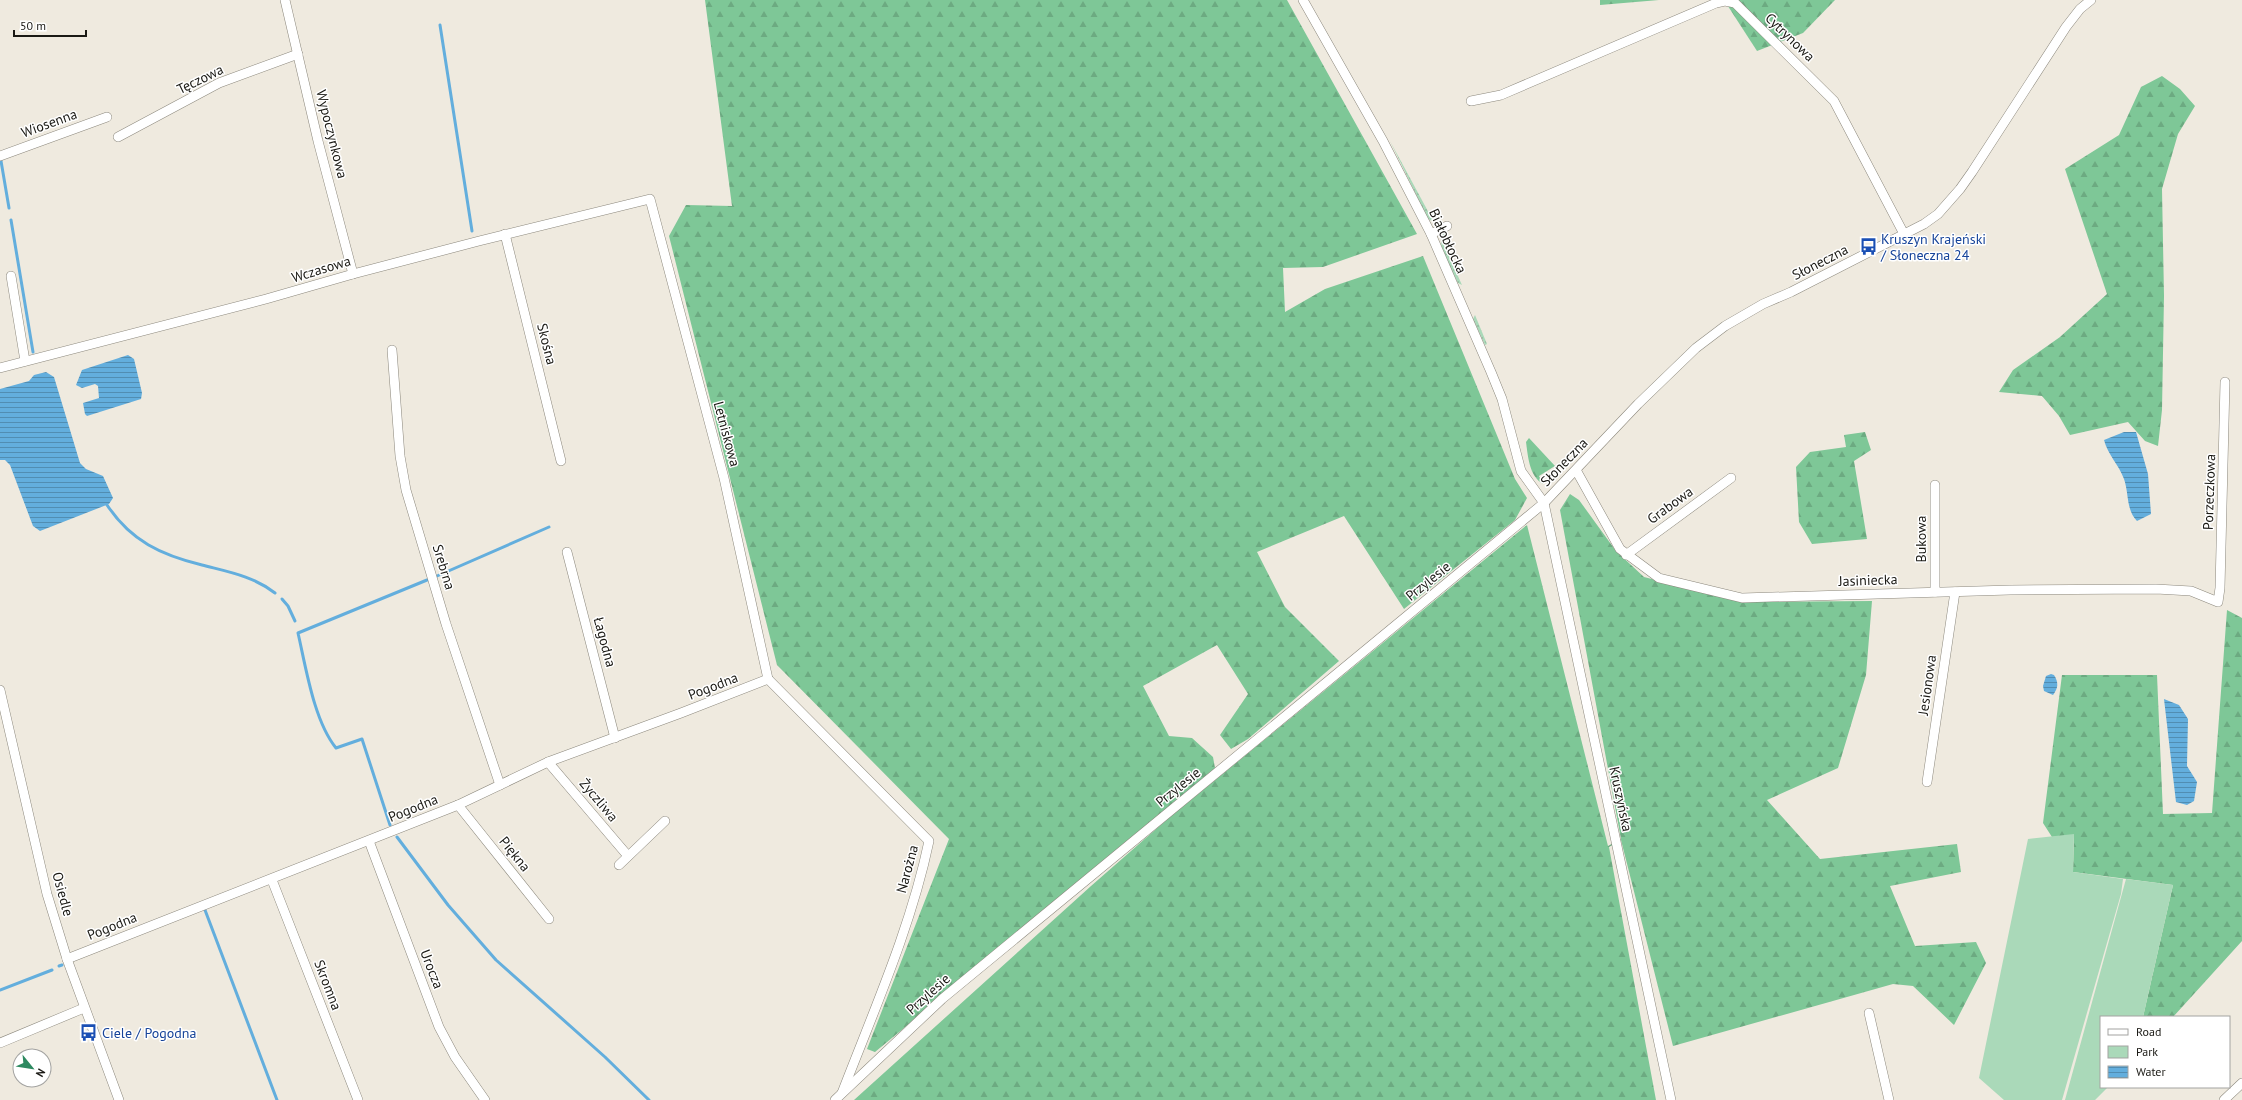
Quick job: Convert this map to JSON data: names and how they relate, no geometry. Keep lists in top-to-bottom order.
{
  "streets": {
    "street": [
      "Cytrynowa",
      "Tęczowa",
      "Wiosenna",
      "Wypoczynkowa",
      "Białobłocka",
      "Słoneczna",
      "Wczasowa",
      "Skośna",
      "Letniskowa",
      "Porzeczkowa",
      "Grabowa",
      "Bukowa",
      "Srebrna",
      "Jasiniecka",
      "Przylesie",
      "Łagodna",
      "Jesionowa",
      "Pogodna",
      "Kruszyńska",
      "Życzliwa",
      "Piękna",
      "Narożna",
      "Osiedle",
      "Urocza",
      "Skromna"
    ]
  },
  "crossings": [
    ["Cytrynowa", "Słoneczna"],
    ["Tęczowa", "Wypoczynkowa"],
    ["Wypoczynkowa", "Wczasowa"],
    ["Białobłocka", "Słoneczna"],
    ["Białobłocka", "Przylesie"],
    ["Białobłocka", "Kruszyńska"],
    ["Słoneczna", "Jasiniecka"],
    ["Słoneczna", "Przylesie"],
    ["Słoneczna", "Kruszyńska"],
    ["Wczasowa", "Skośna"],
    ["Wczasowa", "Letniskowa"],
    ["Letniskowa", "Pogodna"],
    ["Letniskowa", "Narożna"],
    ["Porzeczkowa", "Jasiniecka"],
    ["Grabowa", "Jasiniecka"],
    ["Bukowa", "Jasiniecka"],
    ["Srebrna", "Pogodna"],
    ["Jasiniecka", "Jesionowa"],
    ["Przylesie", "Kruszyńska"],
    ["Przylesie", "Narożna"],
    ["Łagodna", "Pogodna"],
    ["Pogodna", "Życzliwa"],
    ["Pogodna", "Piękna"],
    ["Pogodna", "Narożna"],
    ["Pogodna", "Osiedle"],
    ["Pogodna", "Urocza"],
    ["Pogodna", "Skromna"]
  ],
  "places": {
    "bus stop": ["Kruszyn Krajeński / Słoneczna 24", "Ciele / Pogodna"]
  },
  "legend": ["Road", "Park", "Water"],
  "scale_bar": "50 m",
  "north": "bottom right"
}
